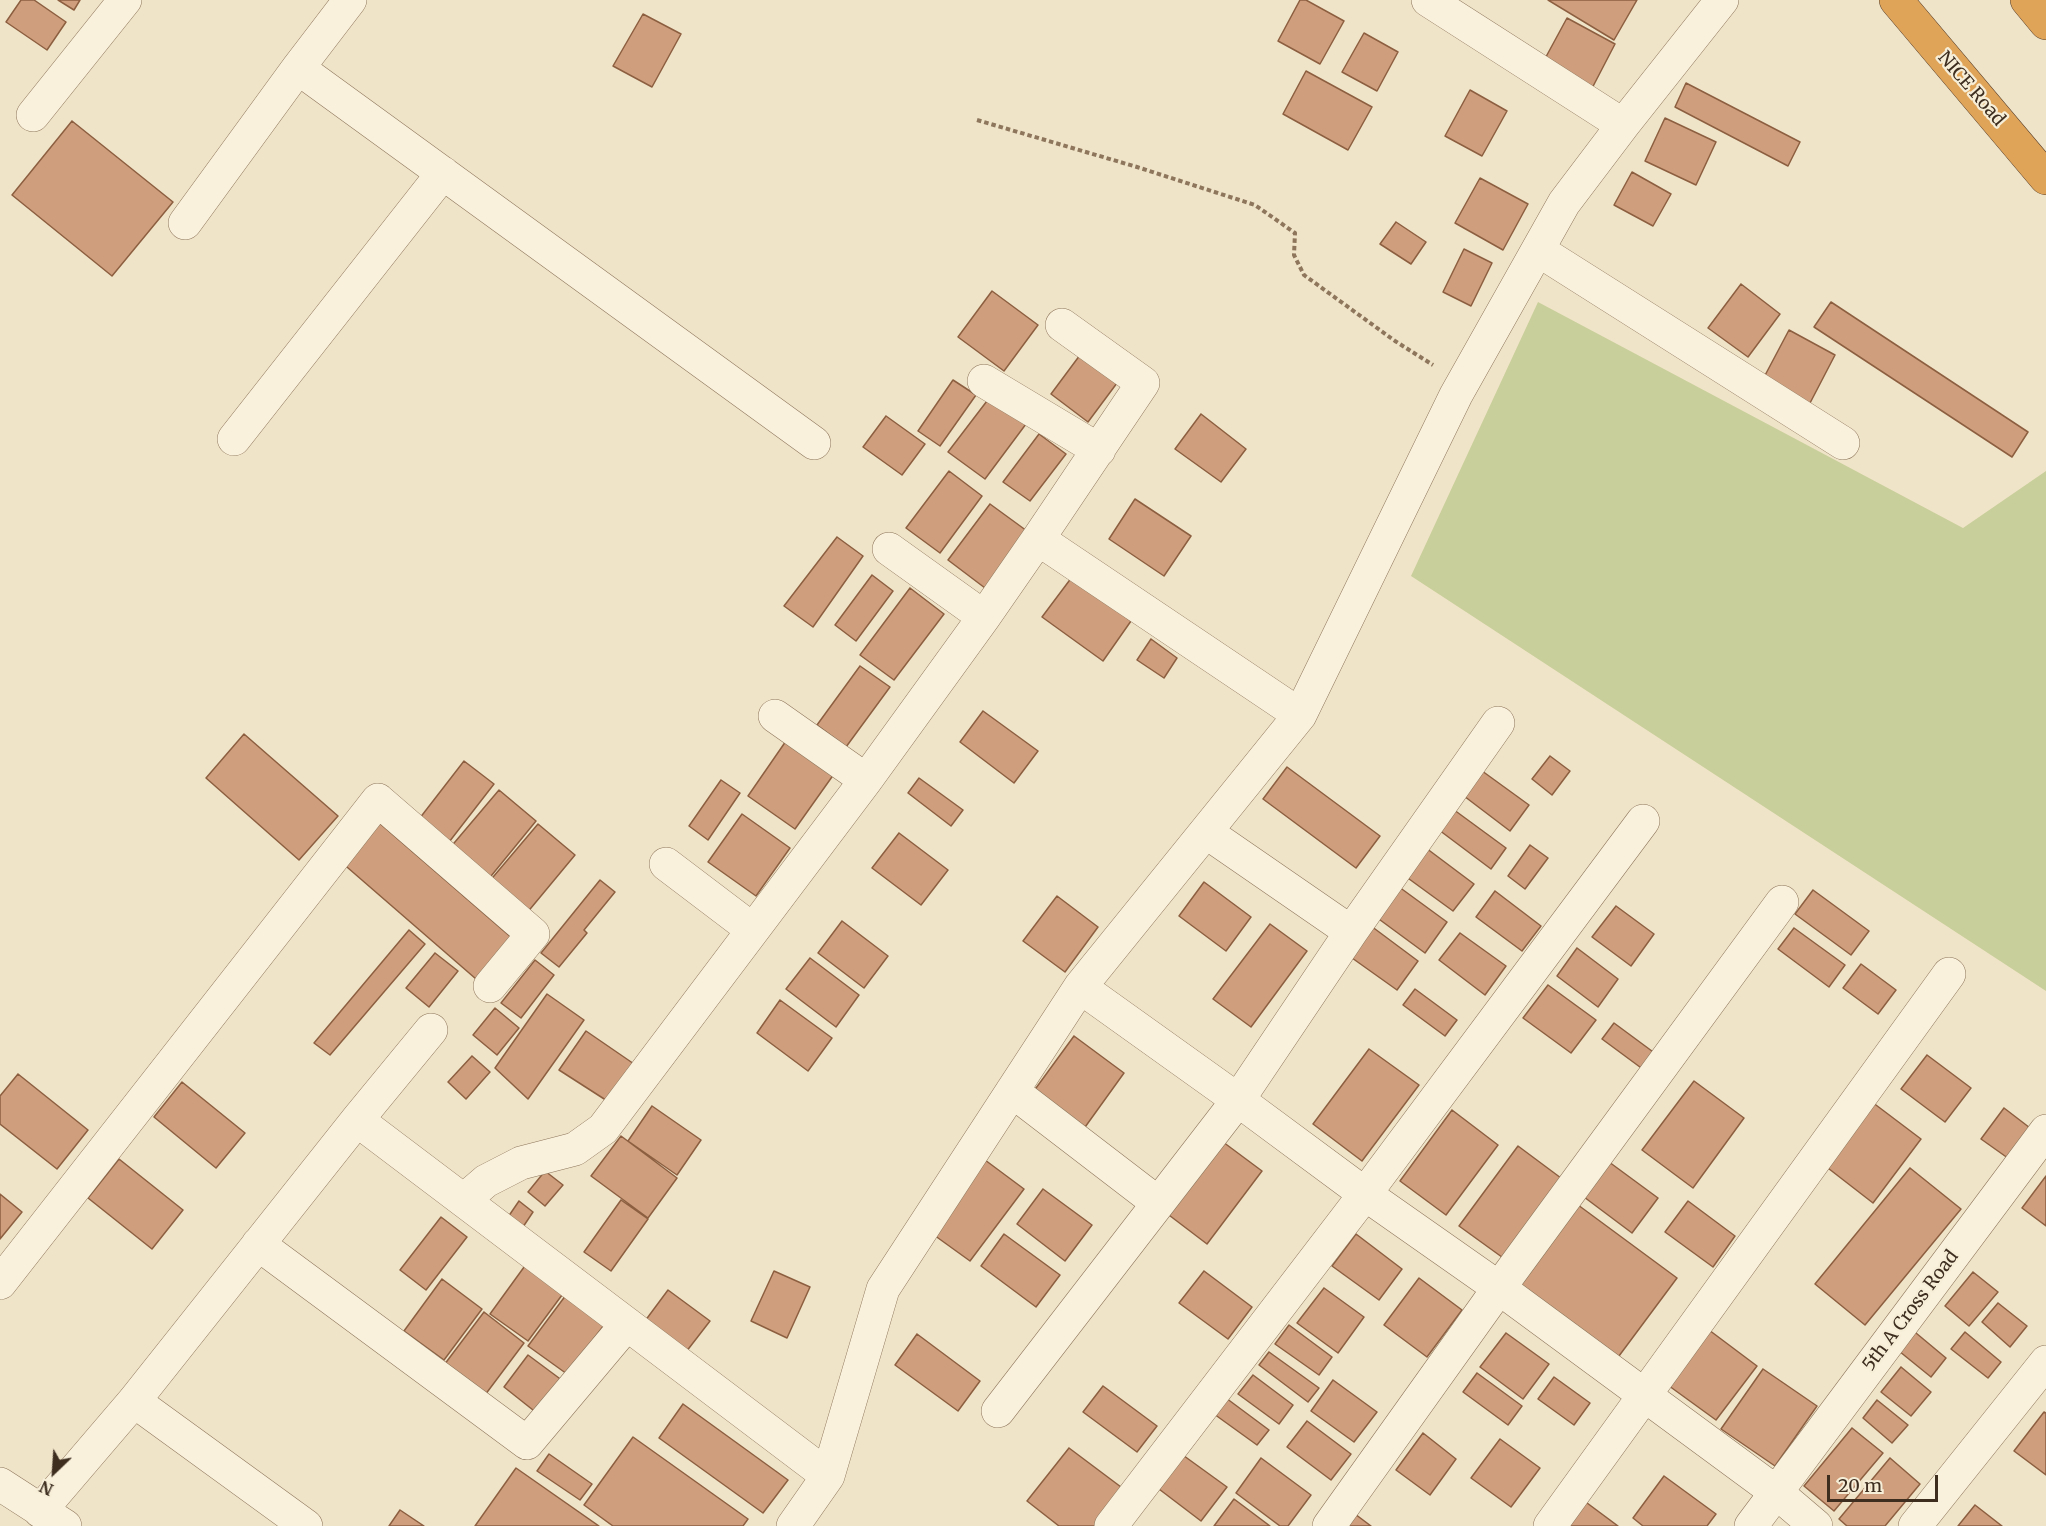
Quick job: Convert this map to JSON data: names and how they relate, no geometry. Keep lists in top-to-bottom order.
{
  "streets": {
    "highway": ["NICE Road"],
    "street": ["5th A Cross Road"]
  },
  "scale_bar": "20 m",
  "north": "bottom left"
}
